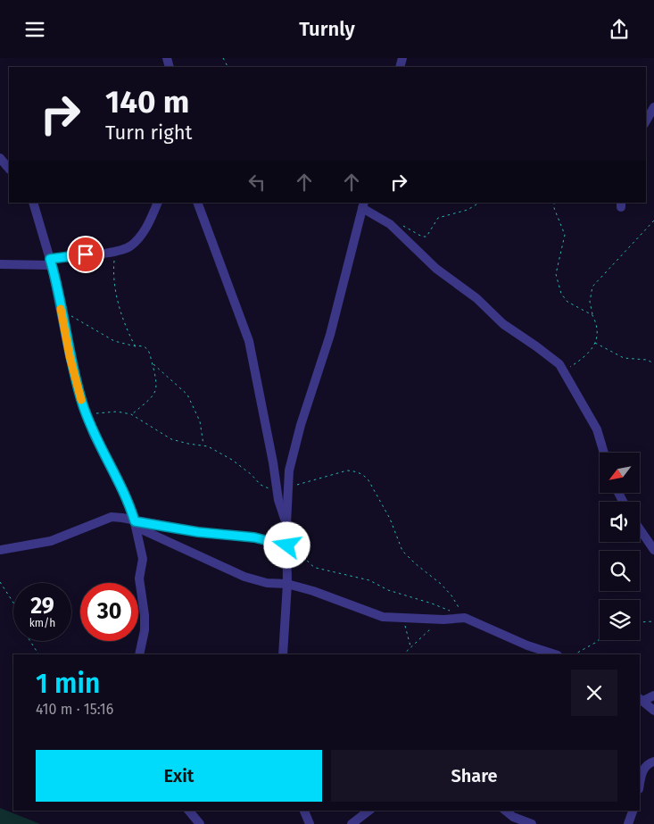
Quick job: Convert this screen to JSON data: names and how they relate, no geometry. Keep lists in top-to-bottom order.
{
  "north": "bottom left",
  "page": {
    "header": "Turnly",
    "turn": ["140 m", "Turn right"],
    "speed": "29 km/h",
    "limit": "30",
    "heading": ["1 min", "410 m · 15:16"],
    "buttons": ["Exit", "Share"]
  }
}
